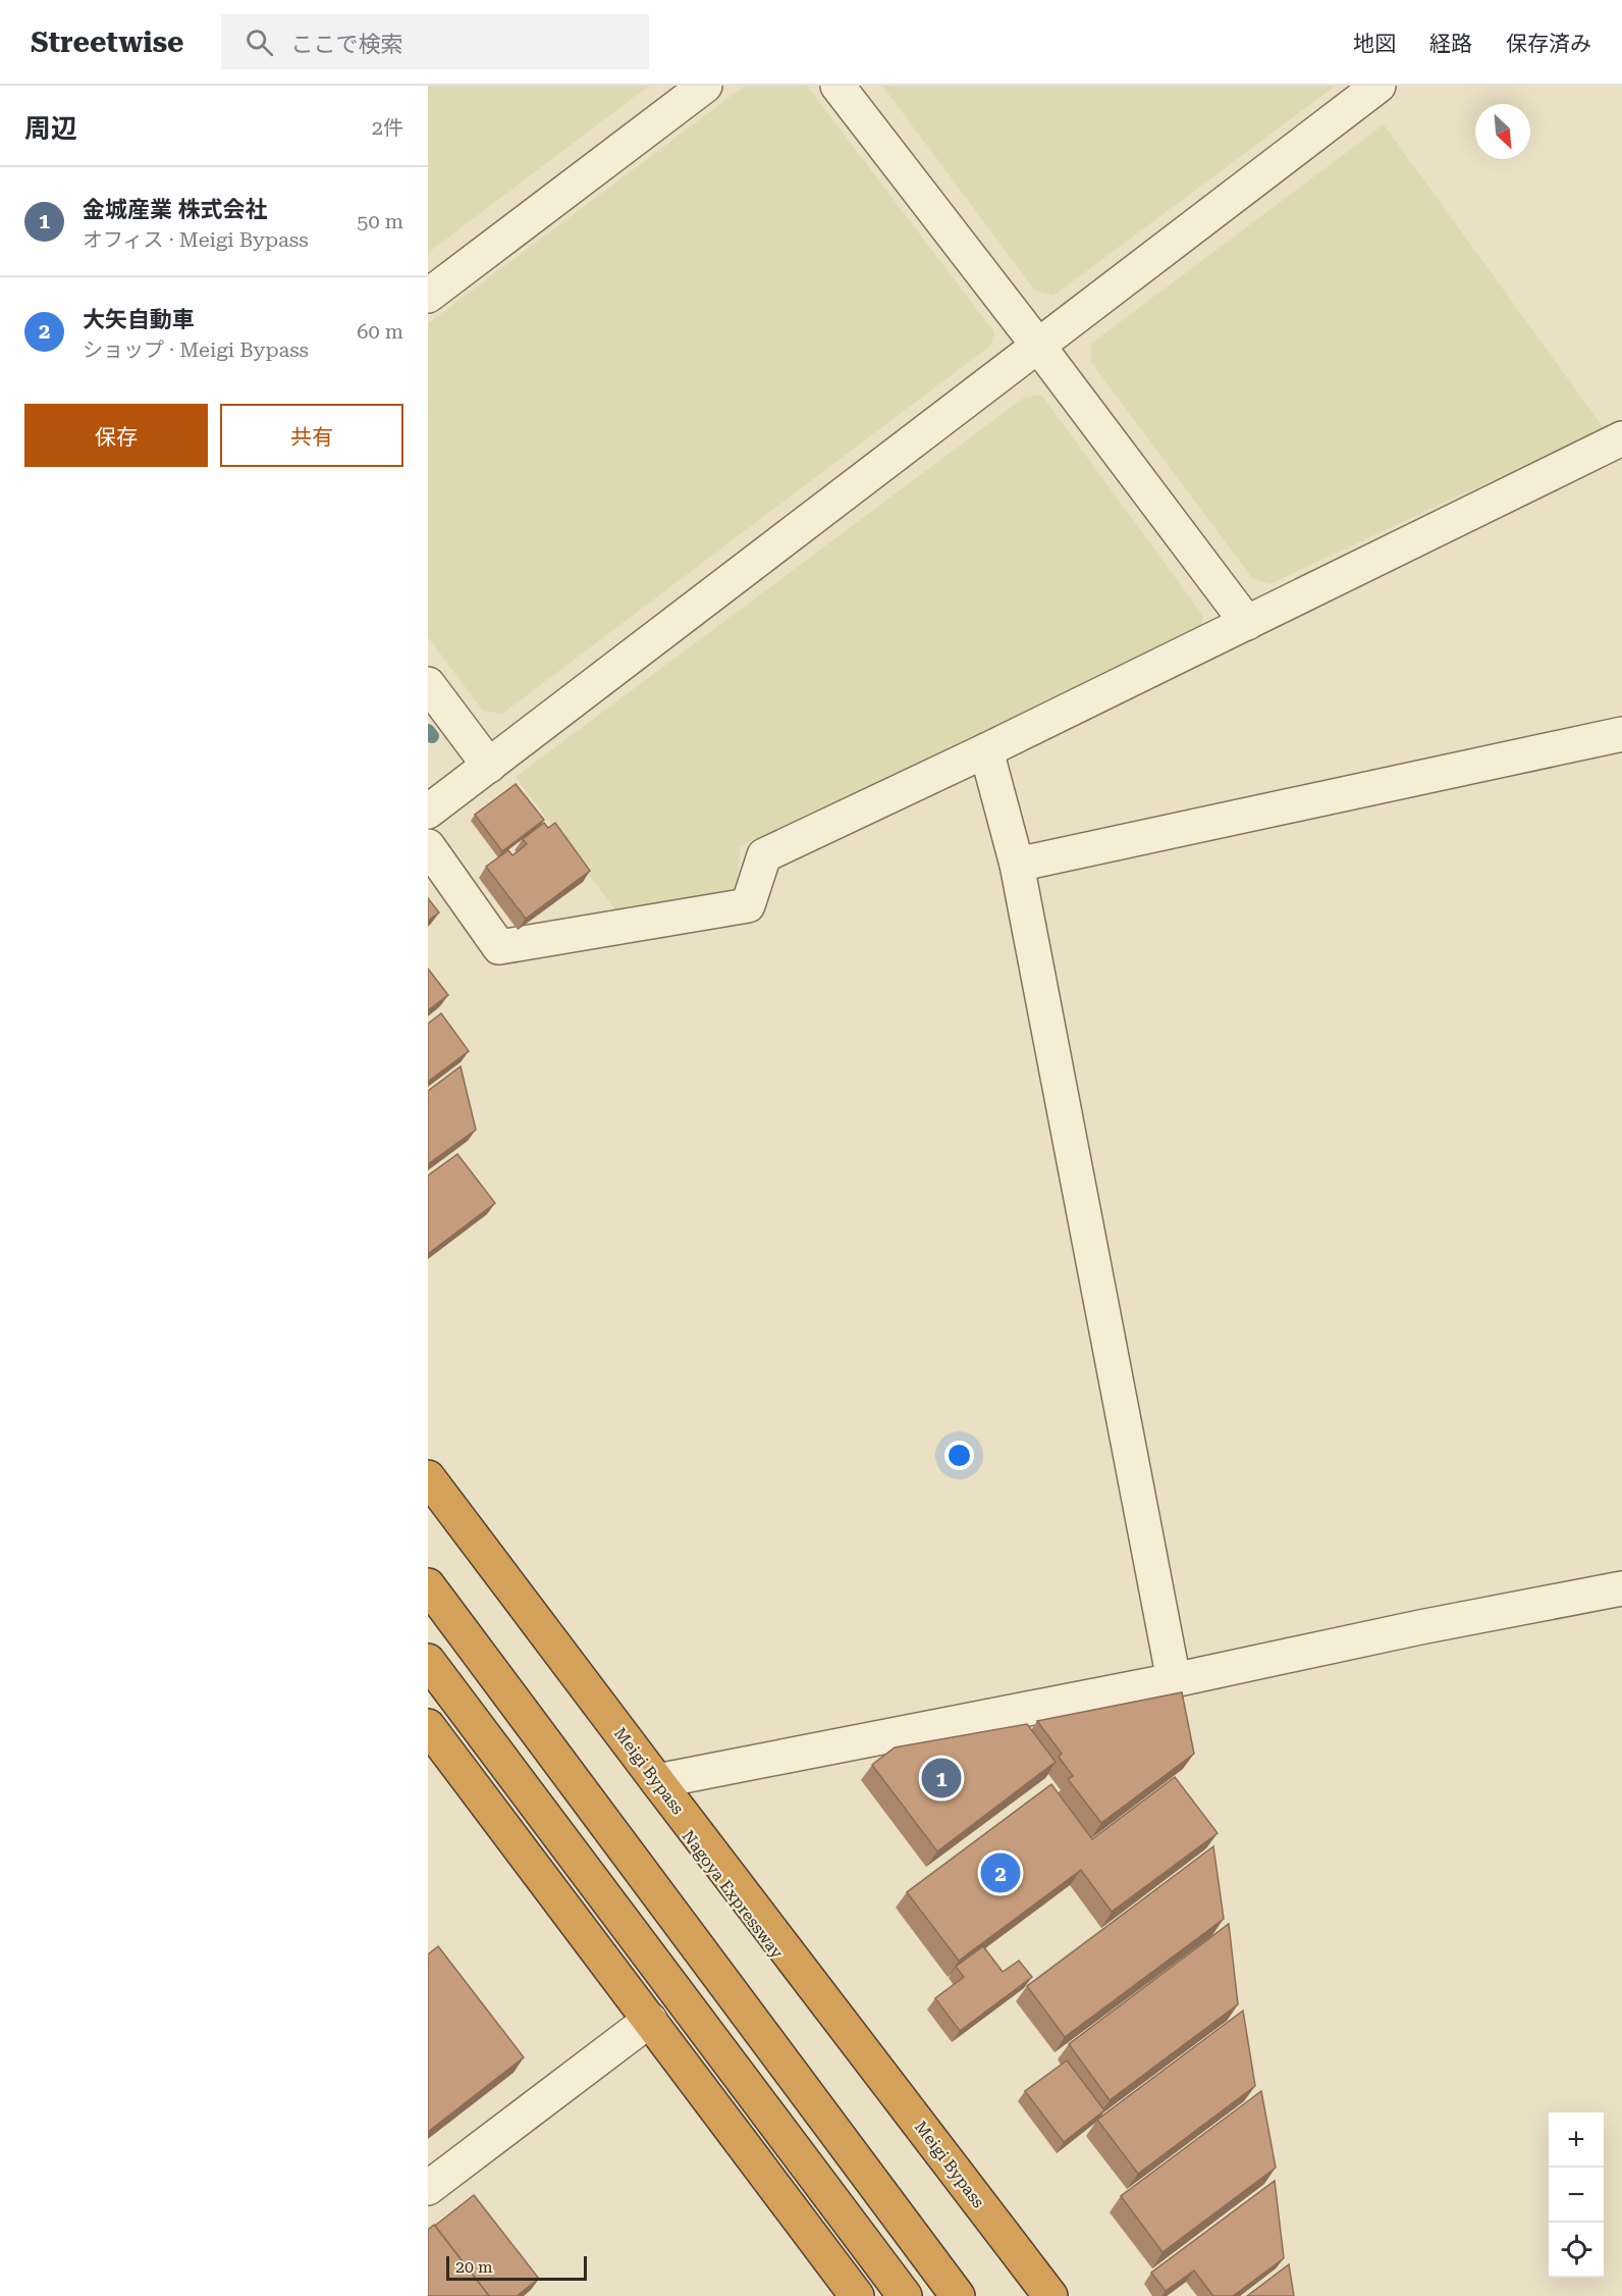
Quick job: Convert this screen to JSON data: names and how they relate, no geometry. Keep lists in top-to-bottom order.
{
  "streets": {
    "highway": ["Meigi Bypass", "Nagoya Expressway"]
  },
  "scale_bar": "20 m",
  "north": "bottom right",
  "page": {
    "header": "Streetwise",
    "search": "ここで検索",
    "nav": ["地図", "経路", "保存済み"],
    "heading": ["周辺", "2件"],
    "list": [
      {
        "mark": "1",
        "name": "金城産業 株式会社",
        "note": "オフィス · Meigi Bypass",
        "value": "50 m"
      },
      {
        "mark": "2",
        "name": "大矢自動車",
        "note": "ショップ · Meigi Bypass",
        "value": "60 m"
      }
    ],
    "buttons": ["保存", "共有"],
    "pins": ["1", "2"],
    "map_buttons": ["+", "−"],
    "scale": "20 m"
  }
}
